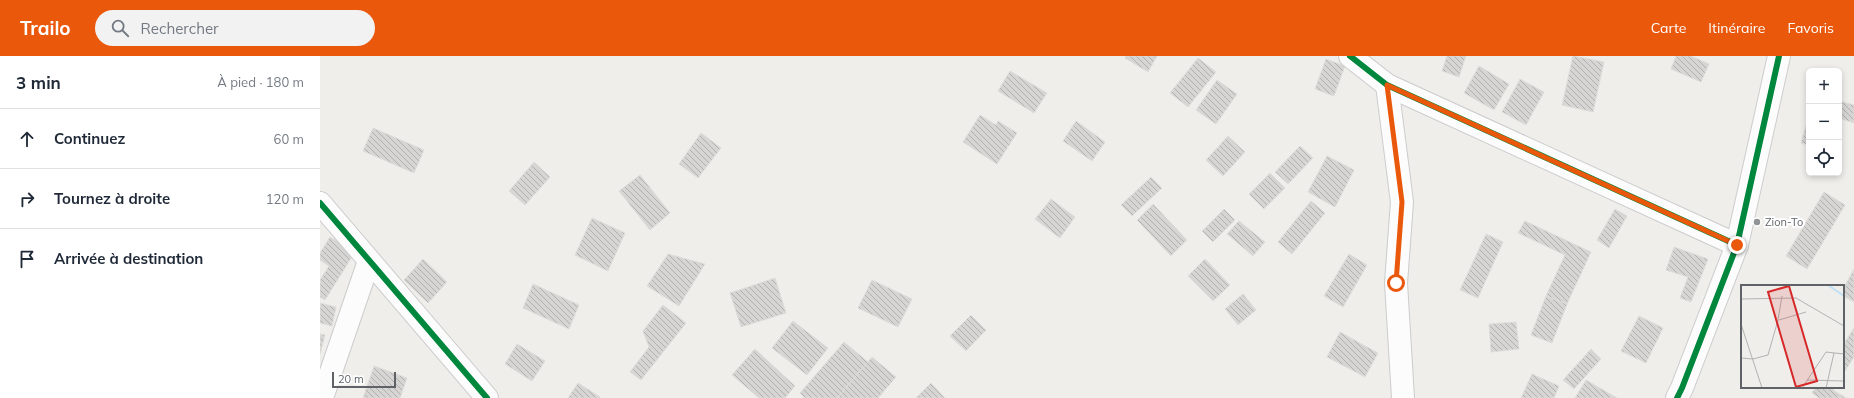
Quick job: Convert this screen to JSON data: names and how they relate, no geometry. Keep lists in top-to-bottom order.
{
  "places": ["Zion-To"],
  "scale_bar": "20 m",
  "page": {
    "header": "Trailo",
    "search": "Rechercher",
    "nav": ["Carte", "Itinéraire", "Favoris"],
    "heading": ["3 min", "À pied · 180 m"],
    "map_buttons": ["+", "−"],
    "list": [
      ["Continuez", "60 m"],
      ["Tournez à droite", "120 m"],
      "Arrivée à destination"
    ],
    "scale": "20 m"
  }
}
